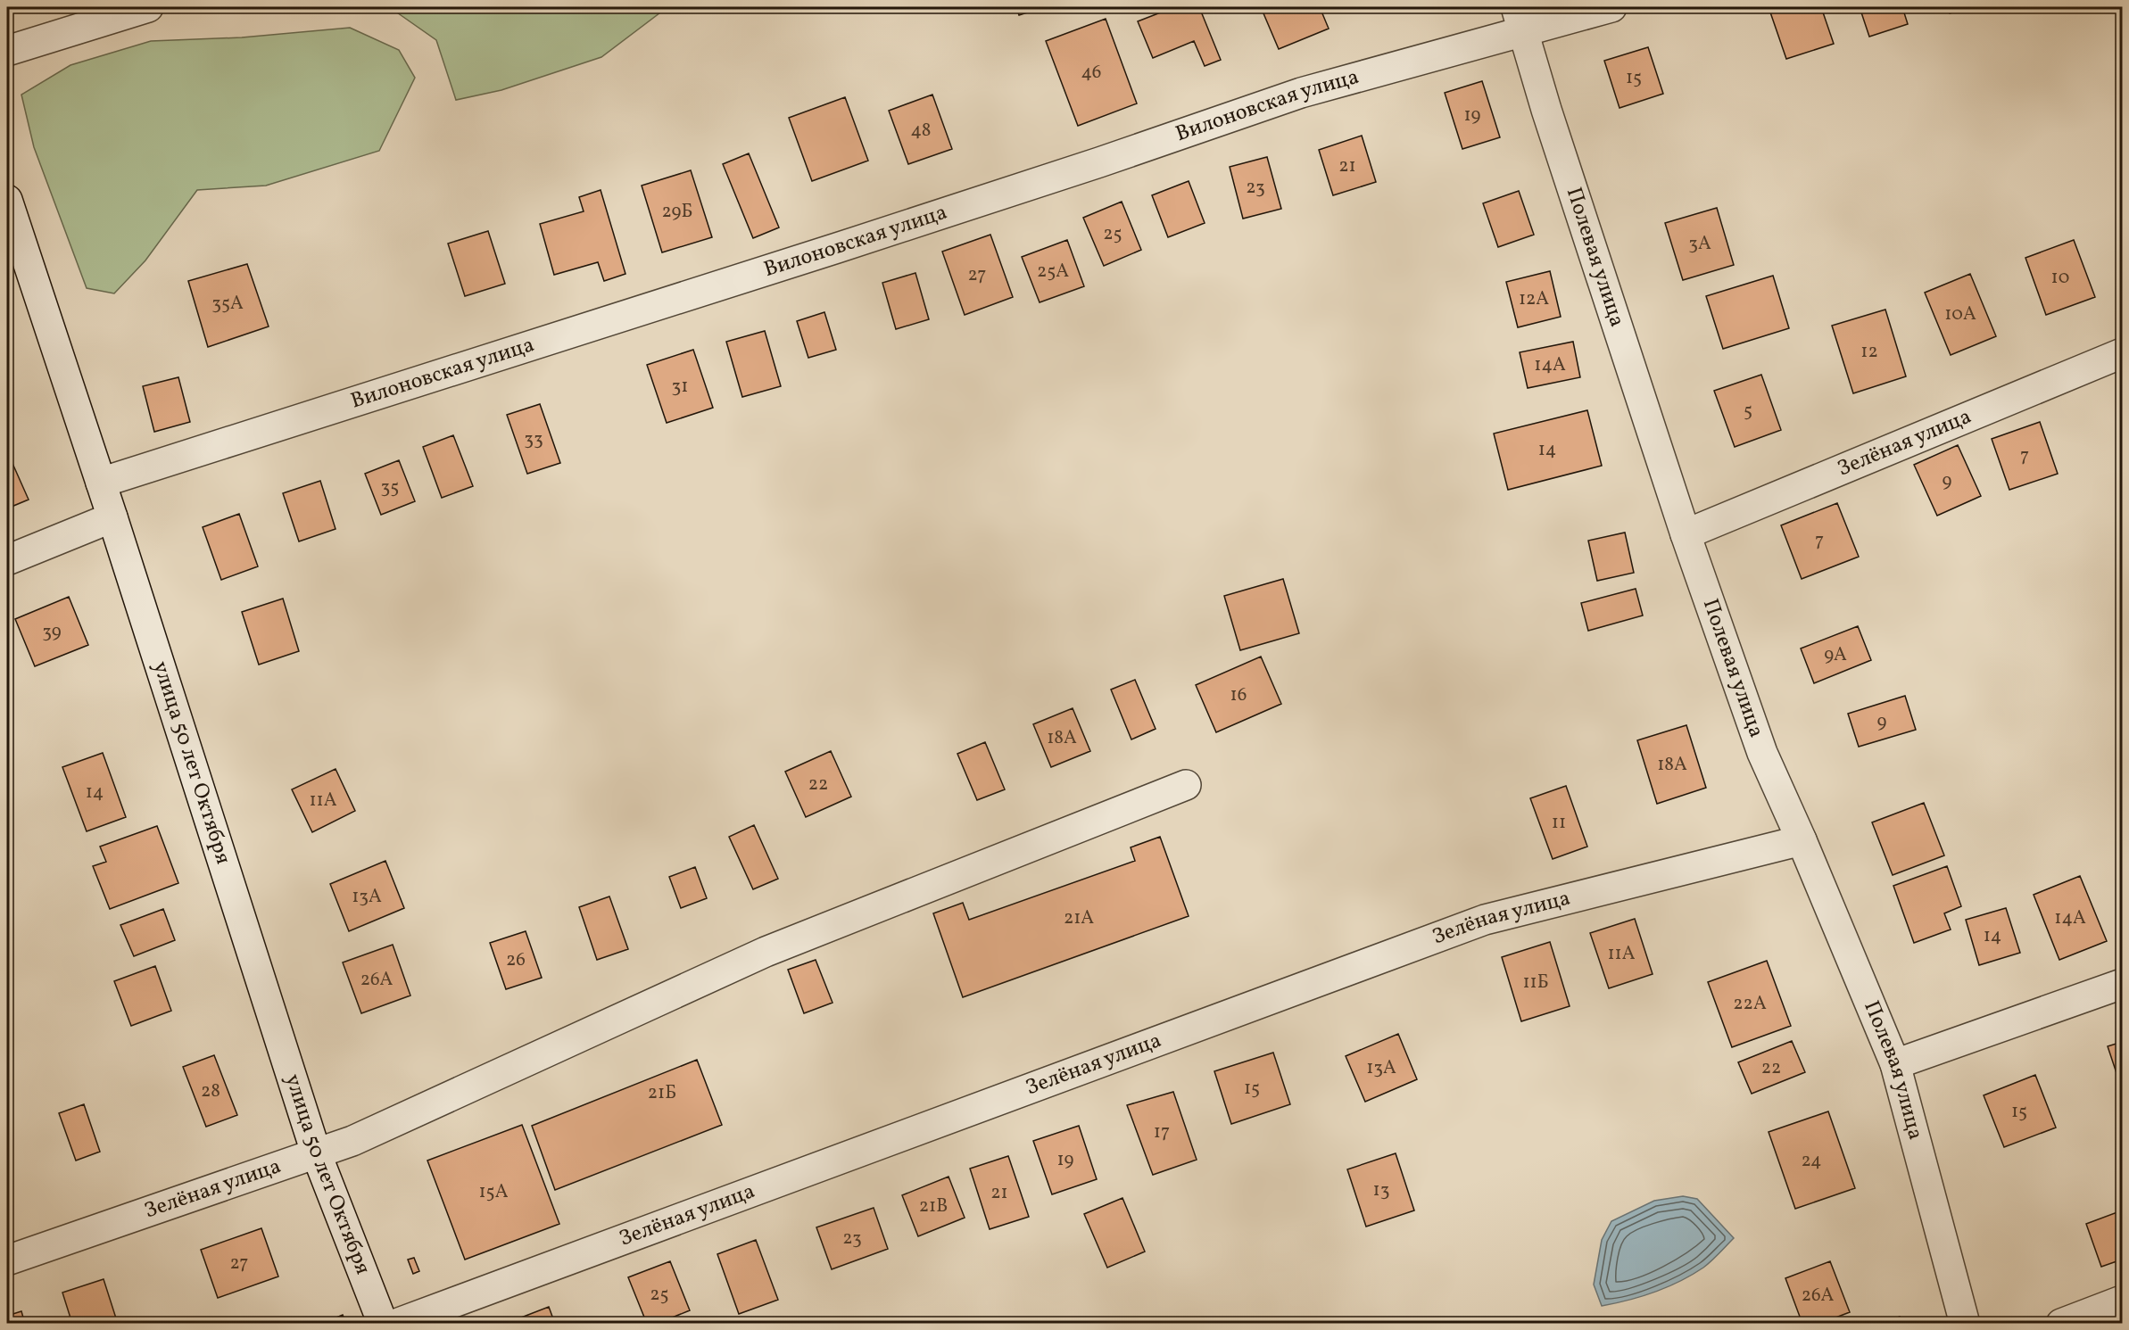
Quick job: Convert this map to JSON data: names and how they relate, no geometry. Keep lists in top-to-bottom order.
{
  "streets": {
    "street": [
      "Вилоновская улица",
      "Полевая улица",
      "Зелёная улица",
      "улица 50 лет Октября"
    ]
  },
  "crossings": [
    ["Вилоновская улица", "Полевая улица"],
    ["Вилоновская улица", "улица 50 лет Октября"],
    ["Полевая улица", "Зелёная улица"],
    ["Зелёная улица", "улица 50 лет Октября"]
  ],
  "house_numbers": [
    "46",
    "15",
    "19",
    "48",
    "21",
    "23",
    "29Б",
    "25",
    "3А",
    "25А",
    "27",
    "10",
    "12А",
    "35А",
    "10А",
    "12",
    "14А",
    "31",
    "5",
    "33",
    "14",
    "7",
    "9",
    "35",
    "7",
    "39",
    "9А",
    "16",
    "9",
    "18А",
    "18А",
    "22",
    "14",
    "11А",
    "11",
    "13А",
    "21А",
    "14А",
    "14",
    "11А",
    "26",
    "26А",
    "11Б",
    "22А",
    "13А",
    "22",
    "15",
    "28",
    "21Б",
    "15",
    "17",
    "19",
    "24",
    "13",
    "15А",
    "21",
    "21В",
    "23",
    "27",
    "25",
    "26А"
  ]
}
